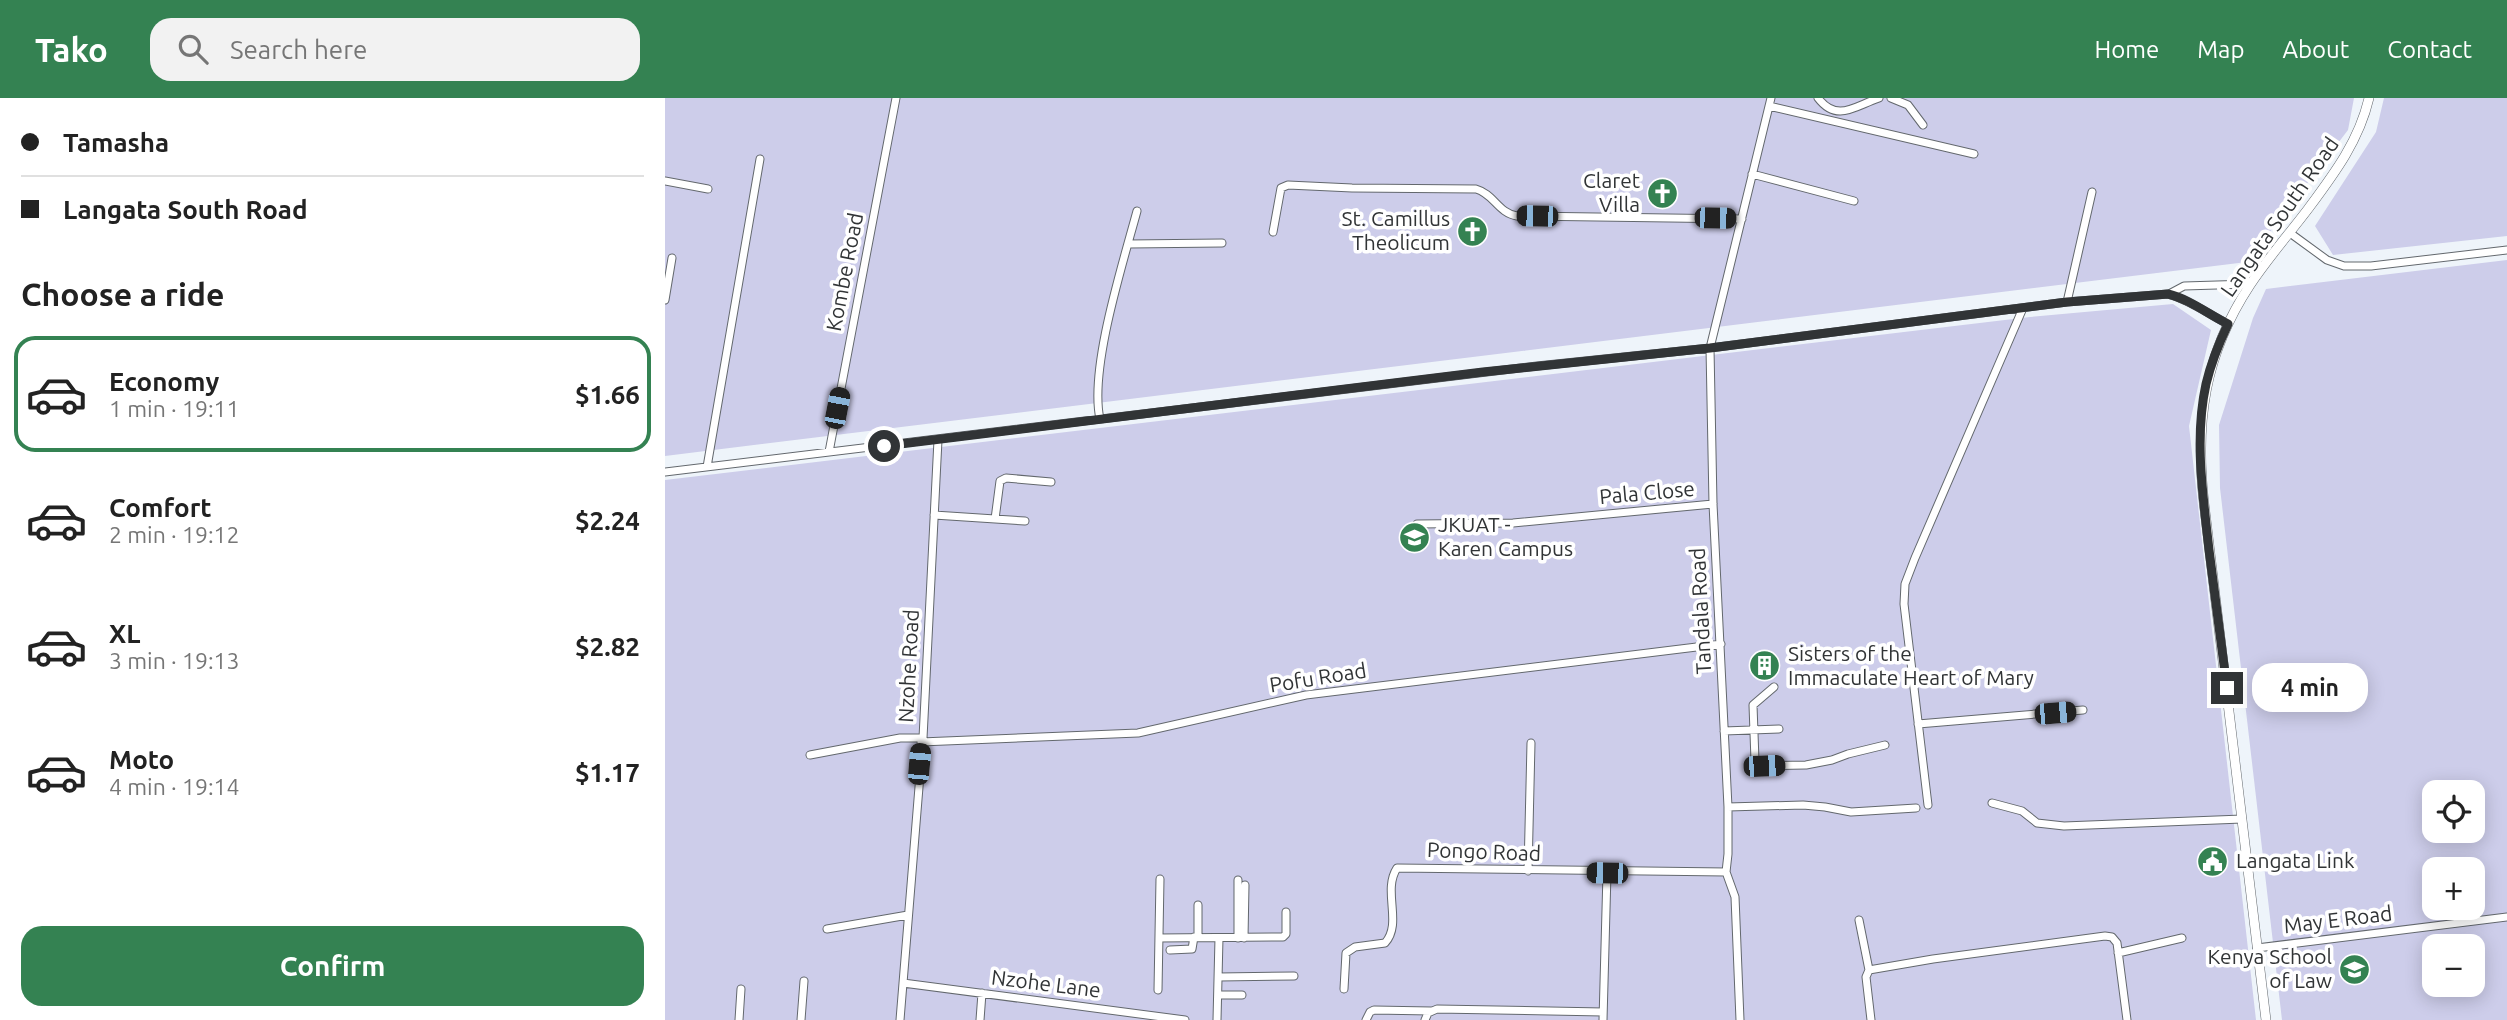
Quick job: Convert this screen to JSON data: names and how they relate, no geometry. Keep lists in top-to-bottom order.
{
  "streets": {
    "street": [
      "Langata South Road",
      "Kombe Road",
      "Pala Close",
      "Tandala Road",
      "Nzohe Road",
      "Pofu Road",
      "Pongo Road",
      "May E Road",
      "Nzohe Lane"
    ]
  },
  "crossings": [
    ["Langata South Road", "May E Road"],
    ["Pala Close", "Tandala Road"],
    ["Tandala Road", "Pofu Road"],
    ["Tandala Road", "Pongo Road"],
    ["Nzohe Road", "Pofu Road"],
    ["Nzohe Road", "Nzohe Lane"]
  ],
  "places": {
    "church": ["Claret Villa", "St. Camillus Theolicum"],
    "school or university": ["JKUAT - Karen Campus", "Kenya School of Law"],
    "building": ["Sisters of the Immaculate Heart of Mary"],
    "public building": ["Langata Link"]
  },
  "page": {
    "header": "Tako",
    "search": "Search here",
    "nav": [
      "Home",
      "Map",
      "About",
      "Contact"
    ],
    "banner": ["Tamasha", "Langata South Road"],
    "heading": "Choose a ride",
    "list": [
      {
        "name": "Economy",
        "note": "1 min · 19:11",
        "value": "$1.66"
      },
      {
        "name": "Comfort",
        "note": "2 min · 19:12",
        "value": "$2.24"
      },
      {
        "name": "XL",
        "note": "3 min · 19:13",
        "value": "$2.82"
      },
      {
        "name": "Moto",
        "note": "4 min · 19:14",
        "value": "$1.17"
      }
    ],
    "bubble": "4 min",
    "map_buttons": ["+", "−"],
    "buttons": "Confirm"
  }
}
